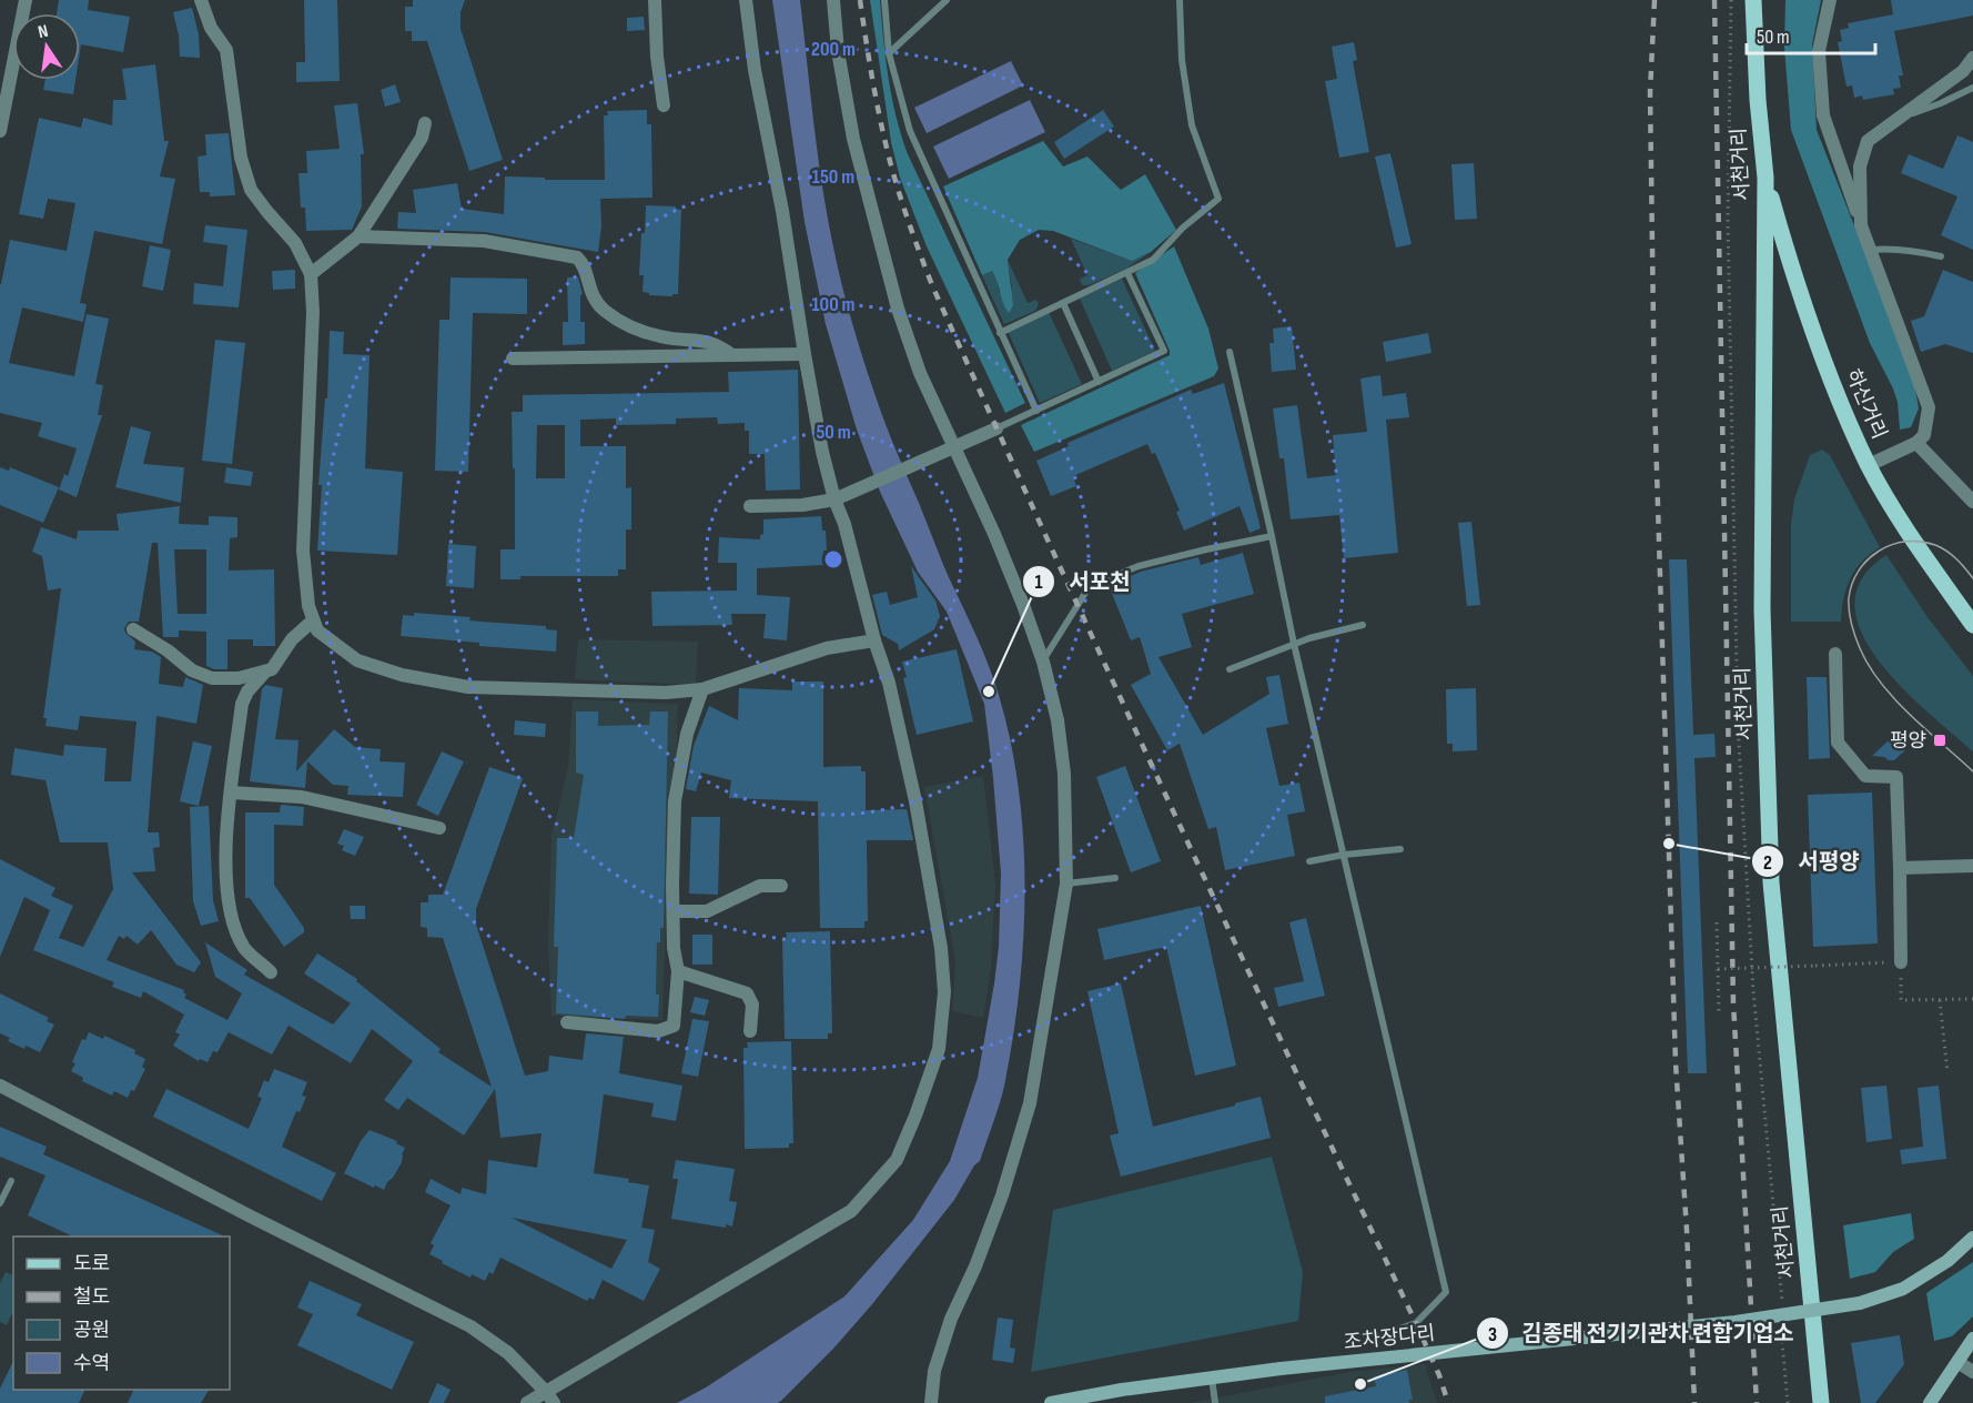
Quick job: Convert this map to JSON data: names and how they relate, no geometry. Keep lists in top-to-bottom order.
{
  "streets": {
    "main road": ["서천거리", "하신거리", "조차장다리"]
  },
  "crossings": [
    ["서천거리", "하신거리"]
  ],
  "places": {
    "other": ["서포천", "서평양", "김종태 전기기관차 련합기업소"],
    "transit": ["평양"]
  },
  "legend": [
    "도로",
    "철도",
    "공원",
    "수역"
  ],
  "scale_bar": "50 m",
  "north": "top",
  "rings": [
    "200 m",
    "150 m",
    "100 m",
    "50 m"
  ]
}
